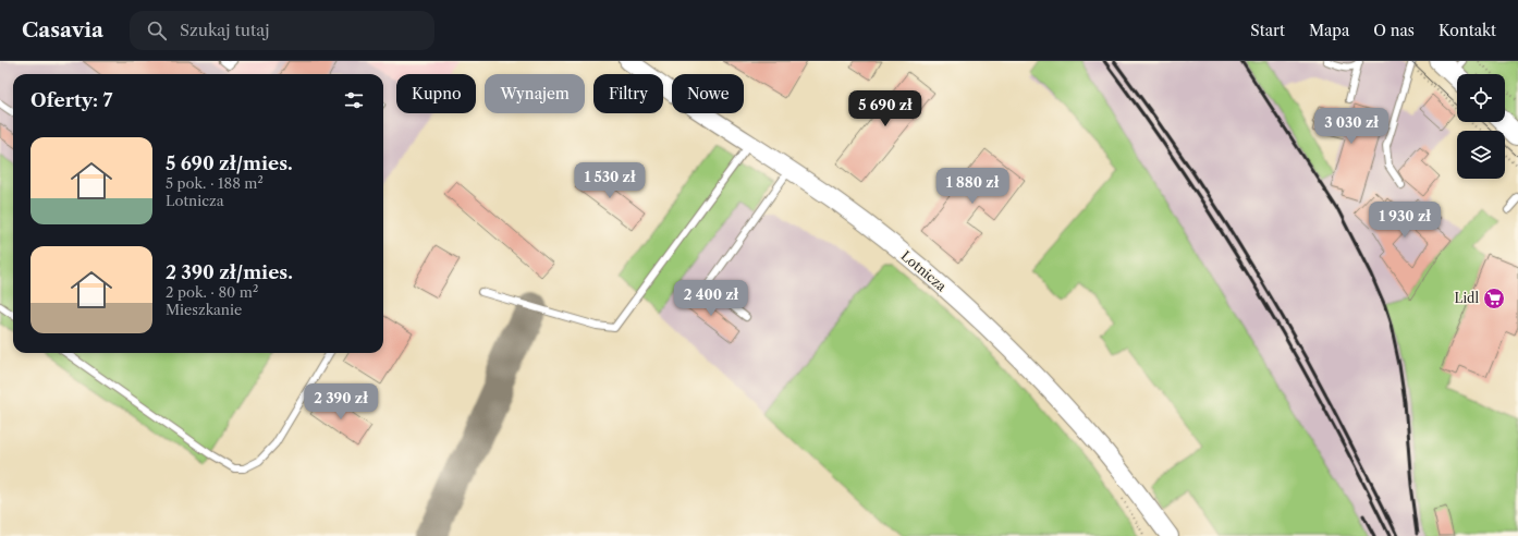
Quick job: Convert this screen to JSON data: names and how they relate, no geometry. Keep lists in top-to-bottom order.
{
  "streets": {
    "street": ["Lotnicza"]
  },
  "places": {
    "supermarket": ["Lidl"]
  },
  "page": {
    "header": "Casavia",
    "search": "Szukaj tutaj",
    "nav": [
      "Start",
      "Mapa",
      "O nas",
      "Kontakt"
    ],
    "chip": [
      "Kupno",
      "Wynajem",
      "Filtry",
      "Nowe"
    ],
    "heading": "Oferty: 7",
    "price": [
      "5 690 zł",
      "3 030 zł",
      "1 530 zł",
      "1 880 zł",
      "1 930 zł",
      "2 400 zł",
      "2 390 zł"
    ],
    "list": [
      {
        "name": "5 690 zł/mies.",
        "note": "5 pok. · 188 m² · Lotnicza"
      },
      {
        "name": "2 390 zł/mies.",
        "note": "2 pok. · 80 m² · Mieszkanie"
      }
    ]
  }
}
